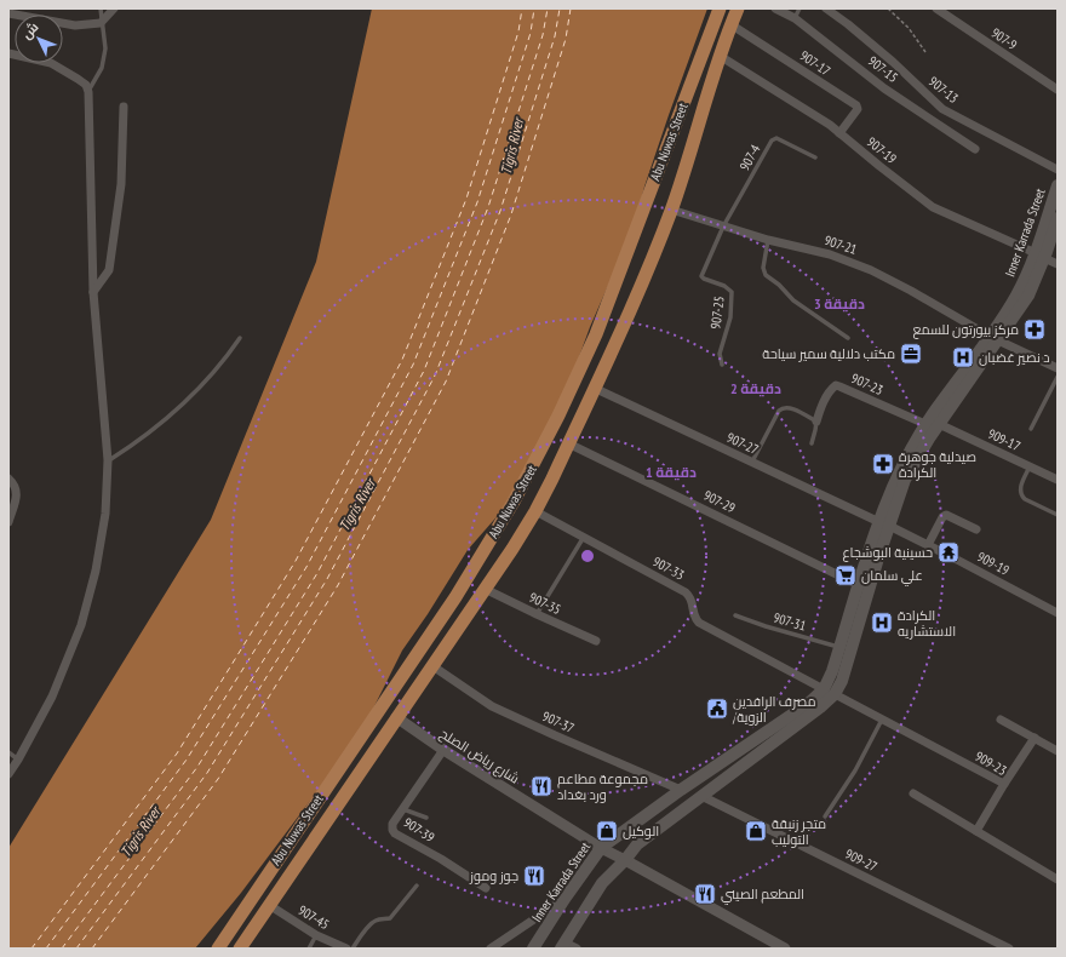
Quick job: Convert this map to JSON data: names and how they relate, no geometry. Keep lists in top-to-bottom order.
{
  "streets": {
    "main road": ["Abu Nuwas Street", "Inner Karrada Street"],
    "street": [
      "907-9",
      "907-17",
      "907-15",
      "907-13",
      "907-19",
      "907-21",
      "907-23",
      "909-17",
      "907-27",
      "907-29",
      "909-19",
      "907-33",
      "907-35",
      "907-37",
      "شارع رياض الصلح",
      "909-23",
      "907-39",
      "909-27",
      "907-45"
    ],
    "lane": ["907-4", "907-25", "907-31"]
  },
  "crossings": [
    ["907-17", "Abu Nuwas Street"],
    ["907-17", "907-19"],
    ["Abu Nuwas Street", "907-19"],
    ["Abu Nuwas Street", "907-21"],
    ["Abu Nuwas Street", "907-27"],
    ["Abu Nuwas Street", "907-29"],
    ["Abu Nuwas Street", "907-33"],
    ["Abu Nuwas Street", "907-35"],
    ["Abu Nuwas Street", "907-37"],
    ["Abu Nuwas Street", "شارع رياض الصلح"],
    ["Abu Nuwas Street", "907-45"],
    ["907-19", "Inner Karrada Street"],
    ["907-4", "907-21"],
    ["907-4", "907-25"],
    ["Inner Karrada Street", "907-21"],
    ["Inner Karrada Street", "907-23"],
    ["Inner Karrada Street", "909-17"],
    ["Inner Karrada Street", "907-27"],
    ["Inner Karrada Street", "907-29"],
    ["Inner Karrada Street", "909-19"],
    ["Inner Karrada Street", "907-33"],
    ["Inner Karrada Street", "907-31"],
    ["Inner Karrada Street", "907-37"],
    ["Inner Karrada Street", "شارع رياض الصلح"],
    ["Inner Karrada Street", "909-23"],
    ["Inner Karrada Street", "909-27"],
    ["907-21", "907-25"],
    ["907-27", "909-19"],
    ["907-33", "909-23"],
    ["شارع رياض الصلح", "907-39"]
  ],
  "water": ["Tigris River"],
  "places": {
    "pharmacy": ["مركز بيورتون للسمع", "صيدلية جوهرة الكرادة"],
    "office": ["مكتب دلالية سمير سياحة"],
    "hospital": ["د نصير غضبان", "الكرادة الاستشاريه"],
    "temple": ["حسينية البوشجاع"],
    "supermarket": ["علي سلمان"],
    "public building": ["مصرف الرافدين /الزوية"],
    "restaurant": ["مجموعة مطاعم ورد بغداد", "جوز وموز", "المطعم الصيني"],
    "shop": ["الوكيل", "متجر زنبقة التوليب"]
  },
  "north": "top left",
  "rings": ["3 دقيقة", "2 دقيقة", "1 دقيقة"]
}
